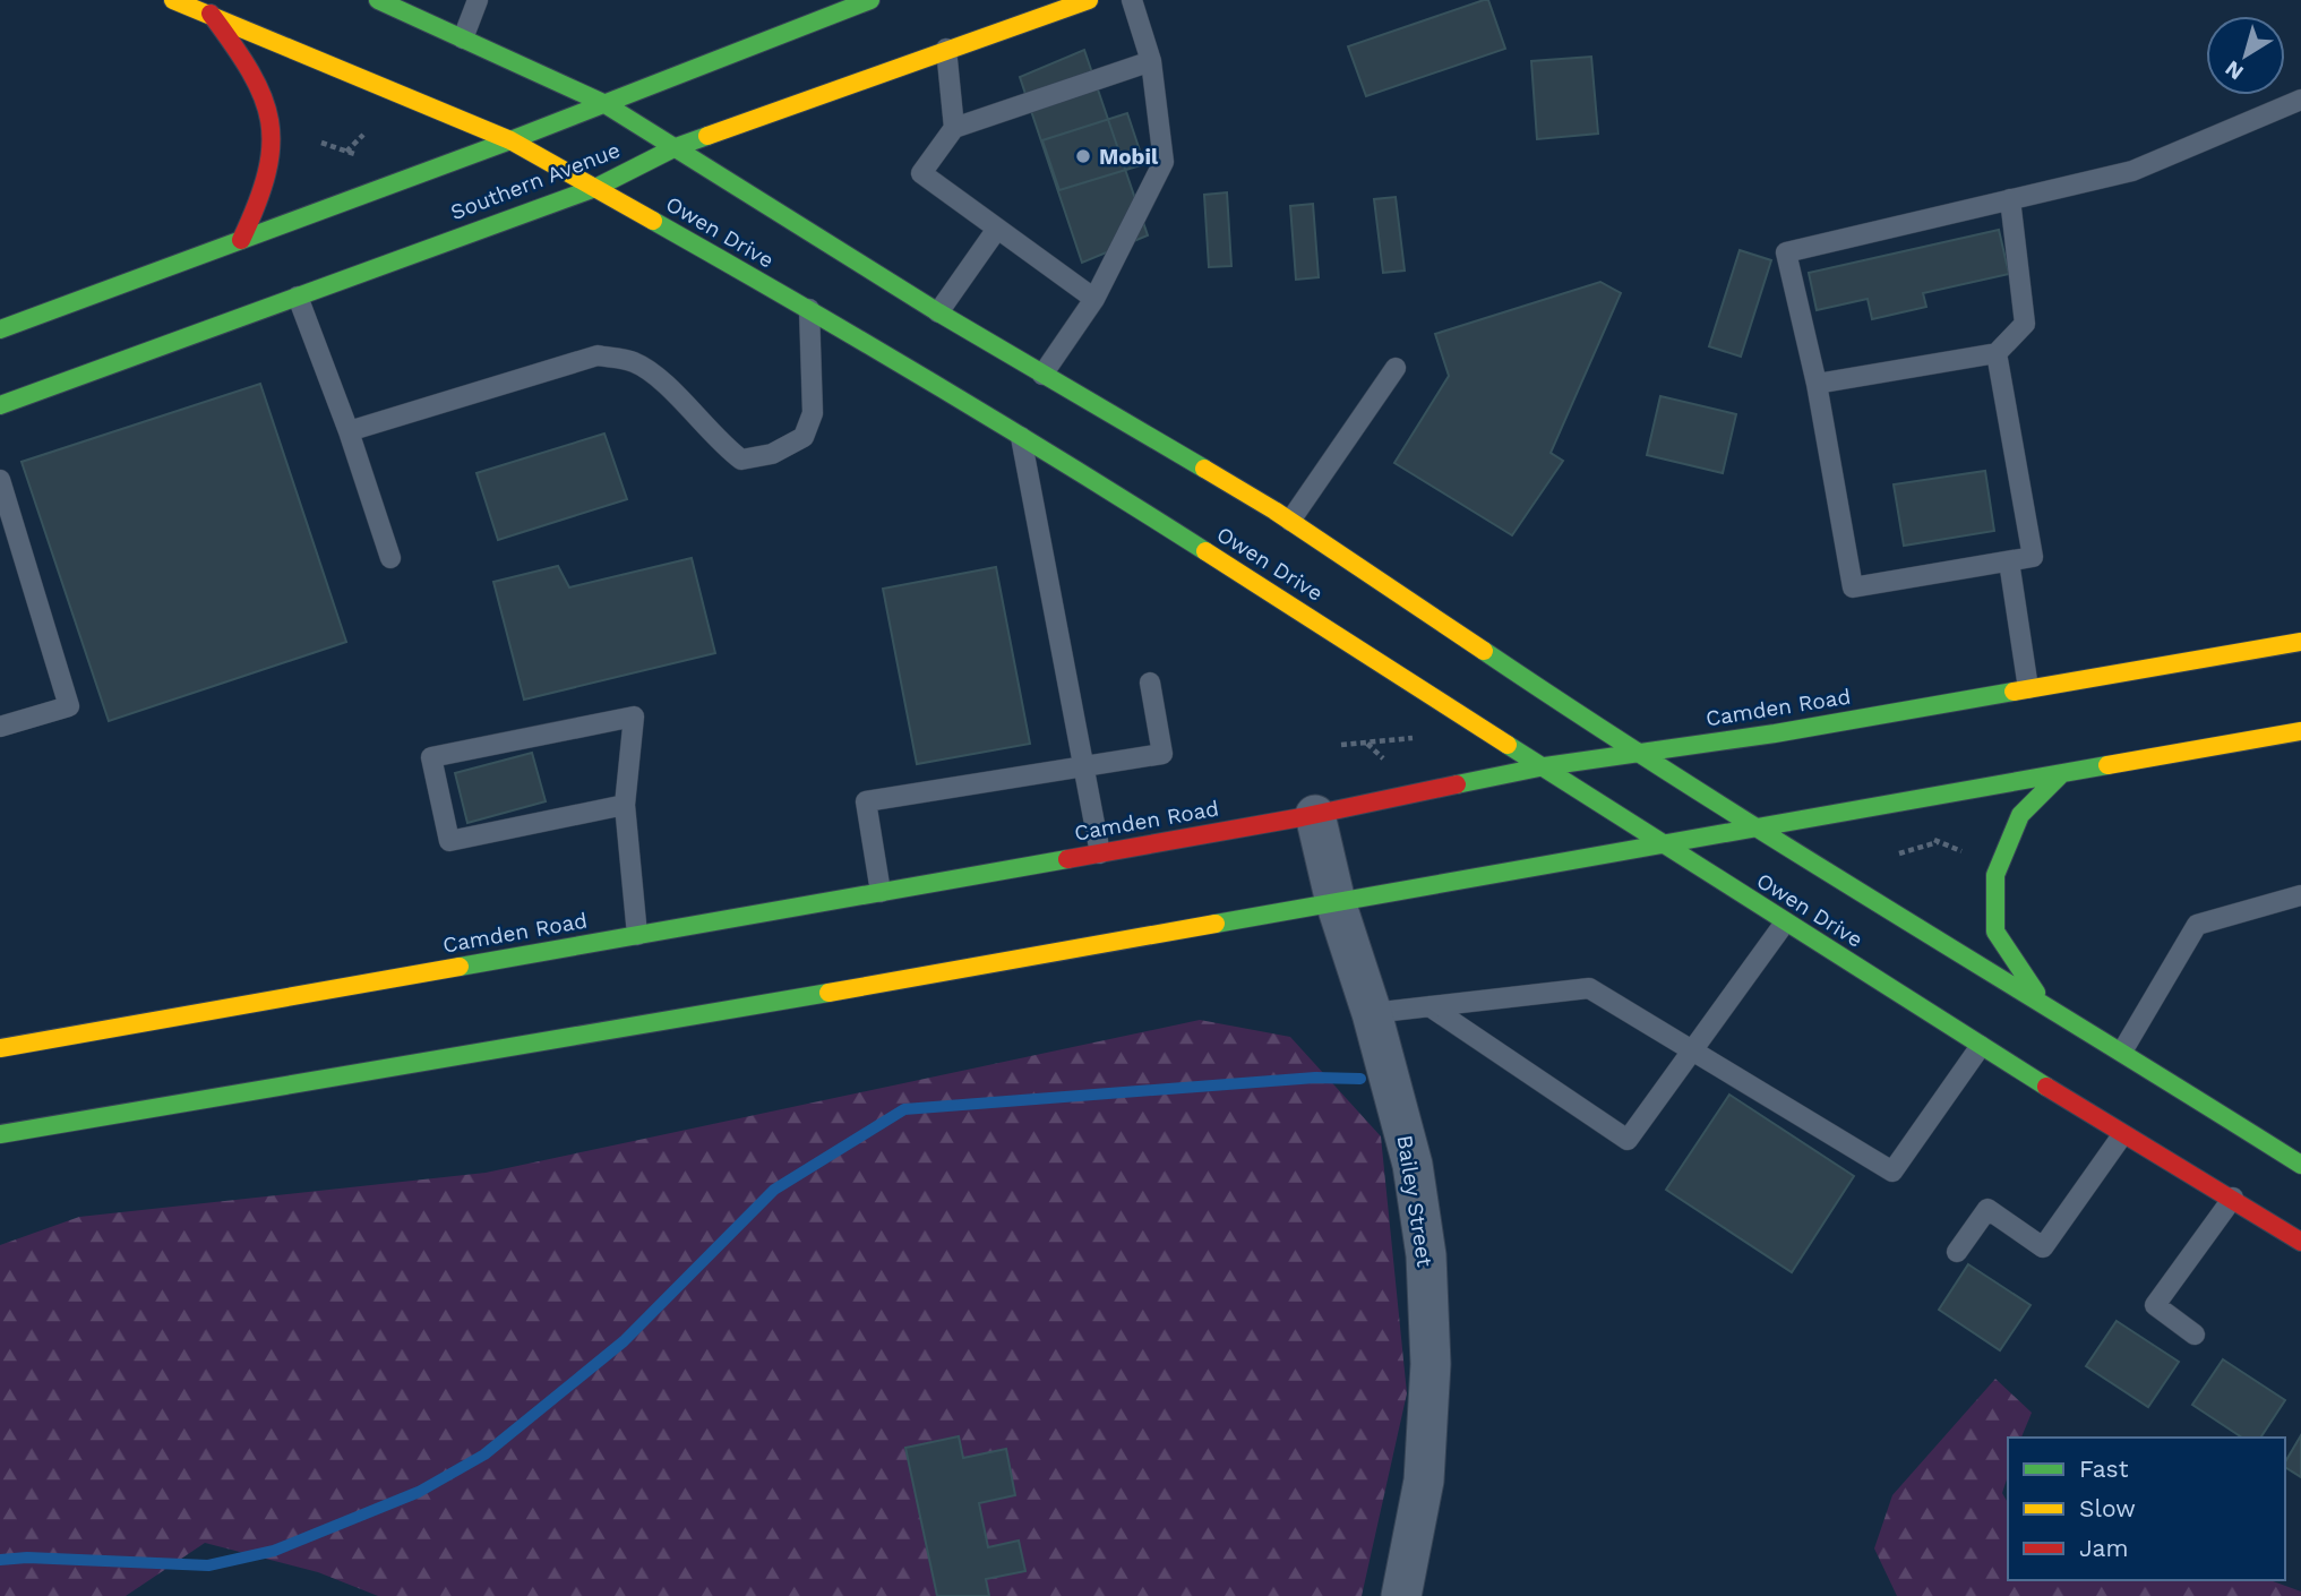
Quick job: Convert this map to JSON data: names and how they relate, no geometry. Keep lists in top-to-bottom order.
{
  "streets": {
    "main road": ["Southern Avenue", "Owen Drive", "Camden Road"],
    "street": ["Bailey Street"]
  },
  "crossings": [
    ["Southern Avenue", "Owen Drive"],
    ["Owen Drive", "Camden Road"],
    ["Camden Road", "Bailey Street"]
  ],
  "places": ["Mobil"],
  "legend": ["Fast", "Slow", "Jam"],
  "north": "bottom left"
}
